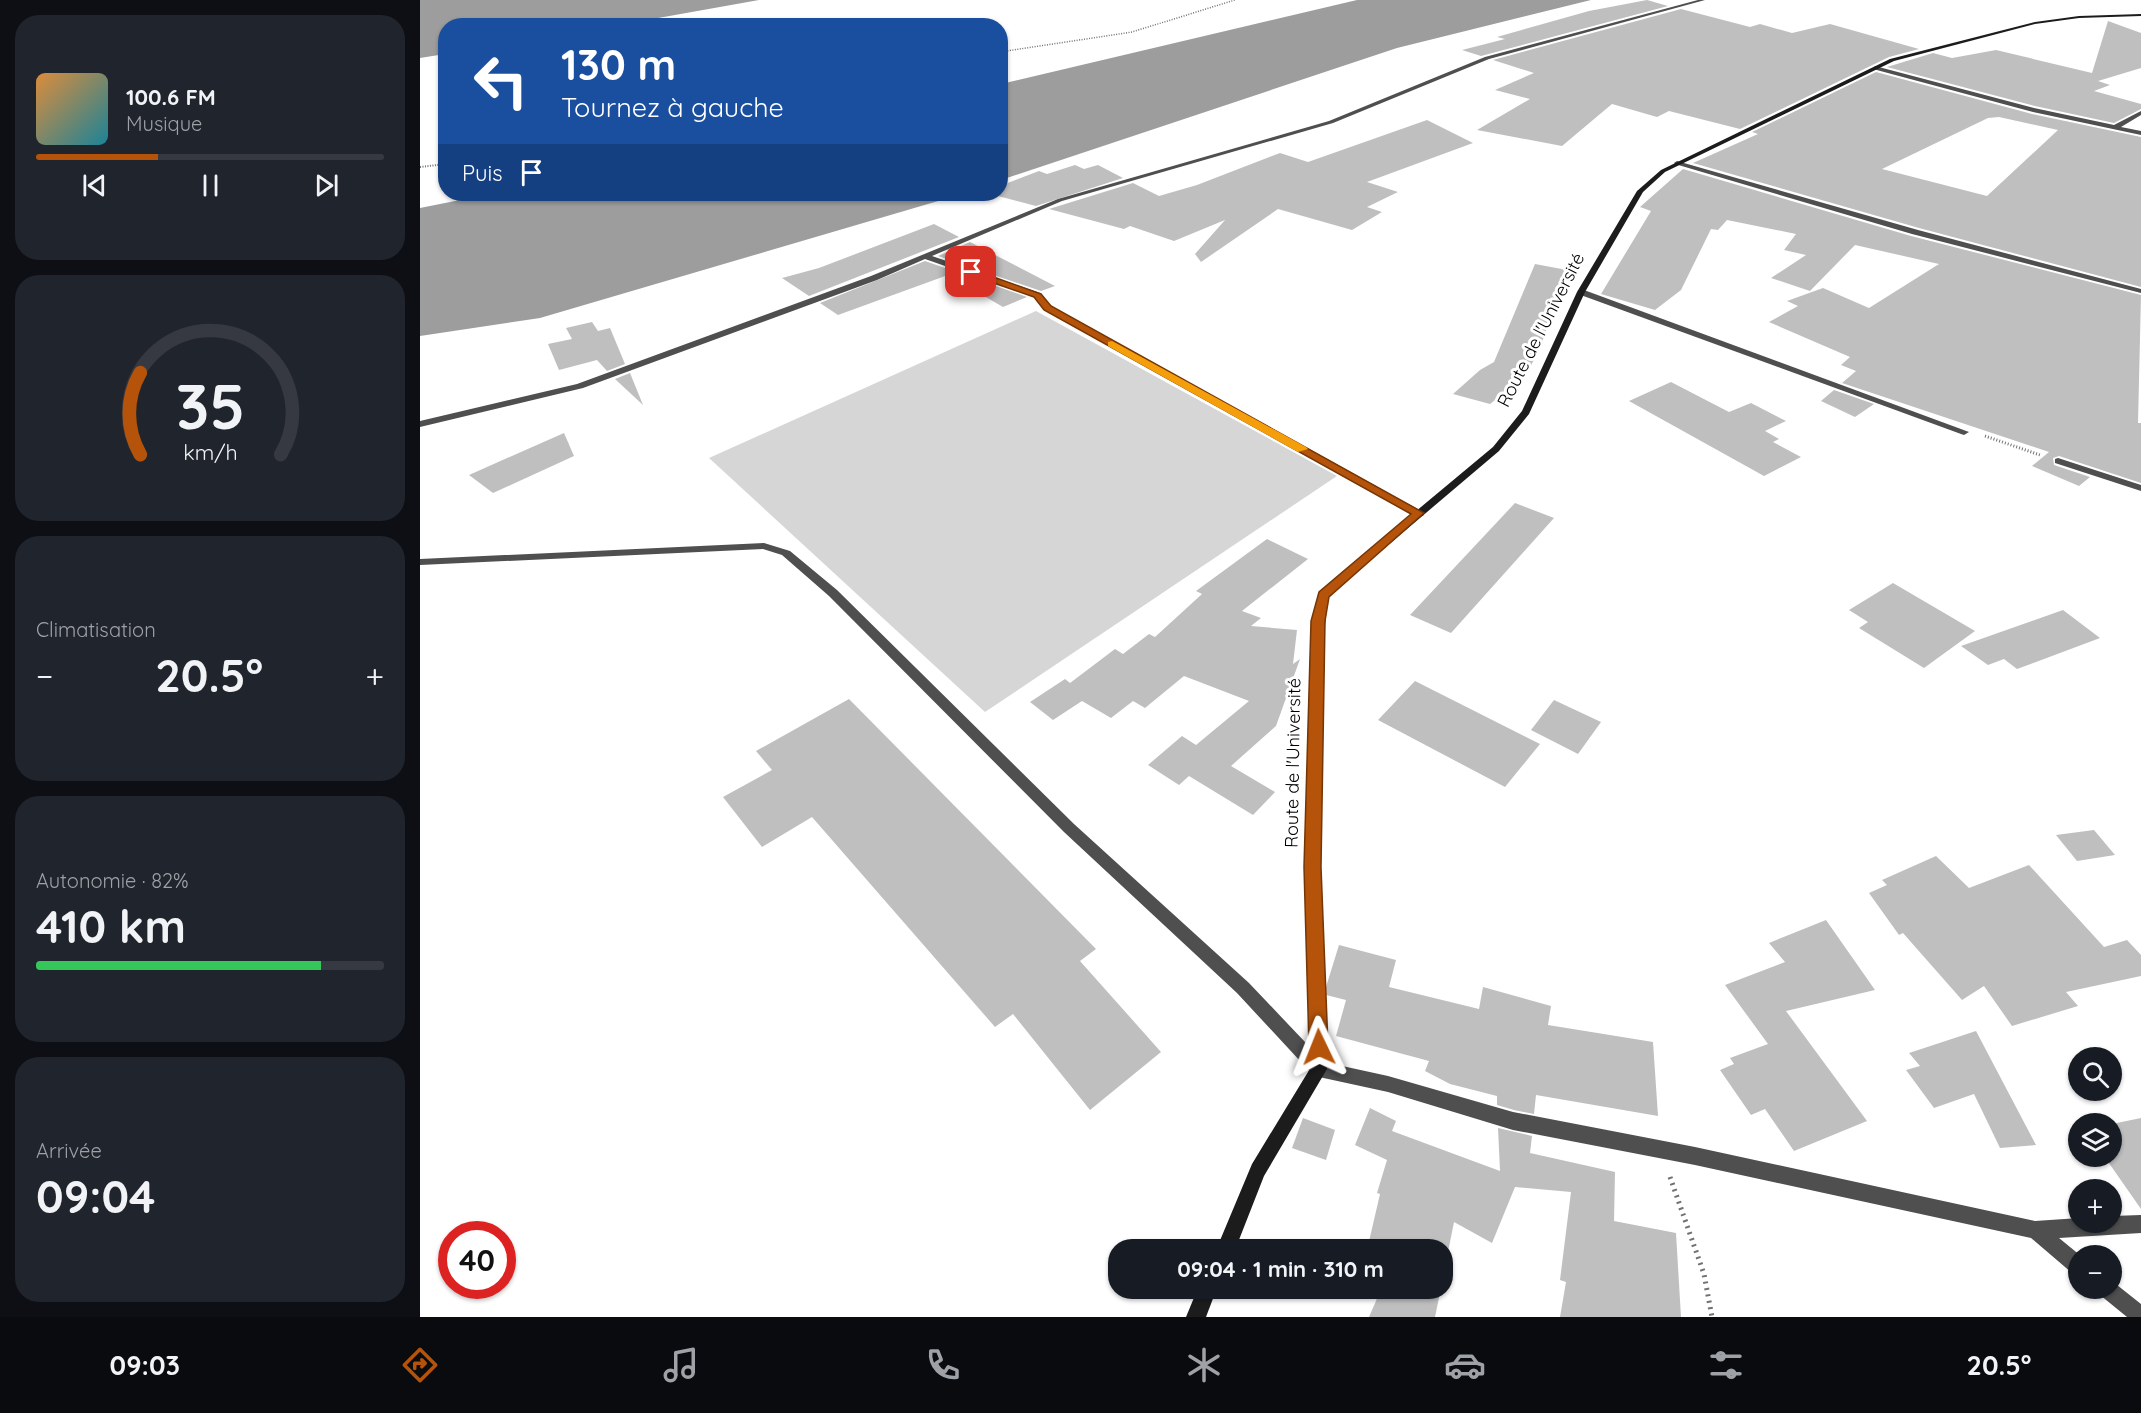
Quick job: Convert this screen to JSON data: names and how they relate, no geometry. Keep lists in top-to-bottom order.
{
  "streets": {
    "street": ["Route de l'Université"]
  },
  "page": {
    "turn": ["130 m", "Tournez à gauche"],
    "song": ["100.6 FM", "Musique"],
    "then": "Puis",
    "tile": [
      "Climatisation",
      ["Autonomie · 82%", "410 km"],
      ["Arrivée", "09:04"]
    ],
    "heat": ["−", "20.5°", "+"],
    "map_buttons": ["+", "−"],
    "limit": "40",
    "trip": "09:04 · 1 min · 310 m",
    "tabs": ["09:03", "20.5°"],
    "gauge": ["35", "km/h"]
  }
}
